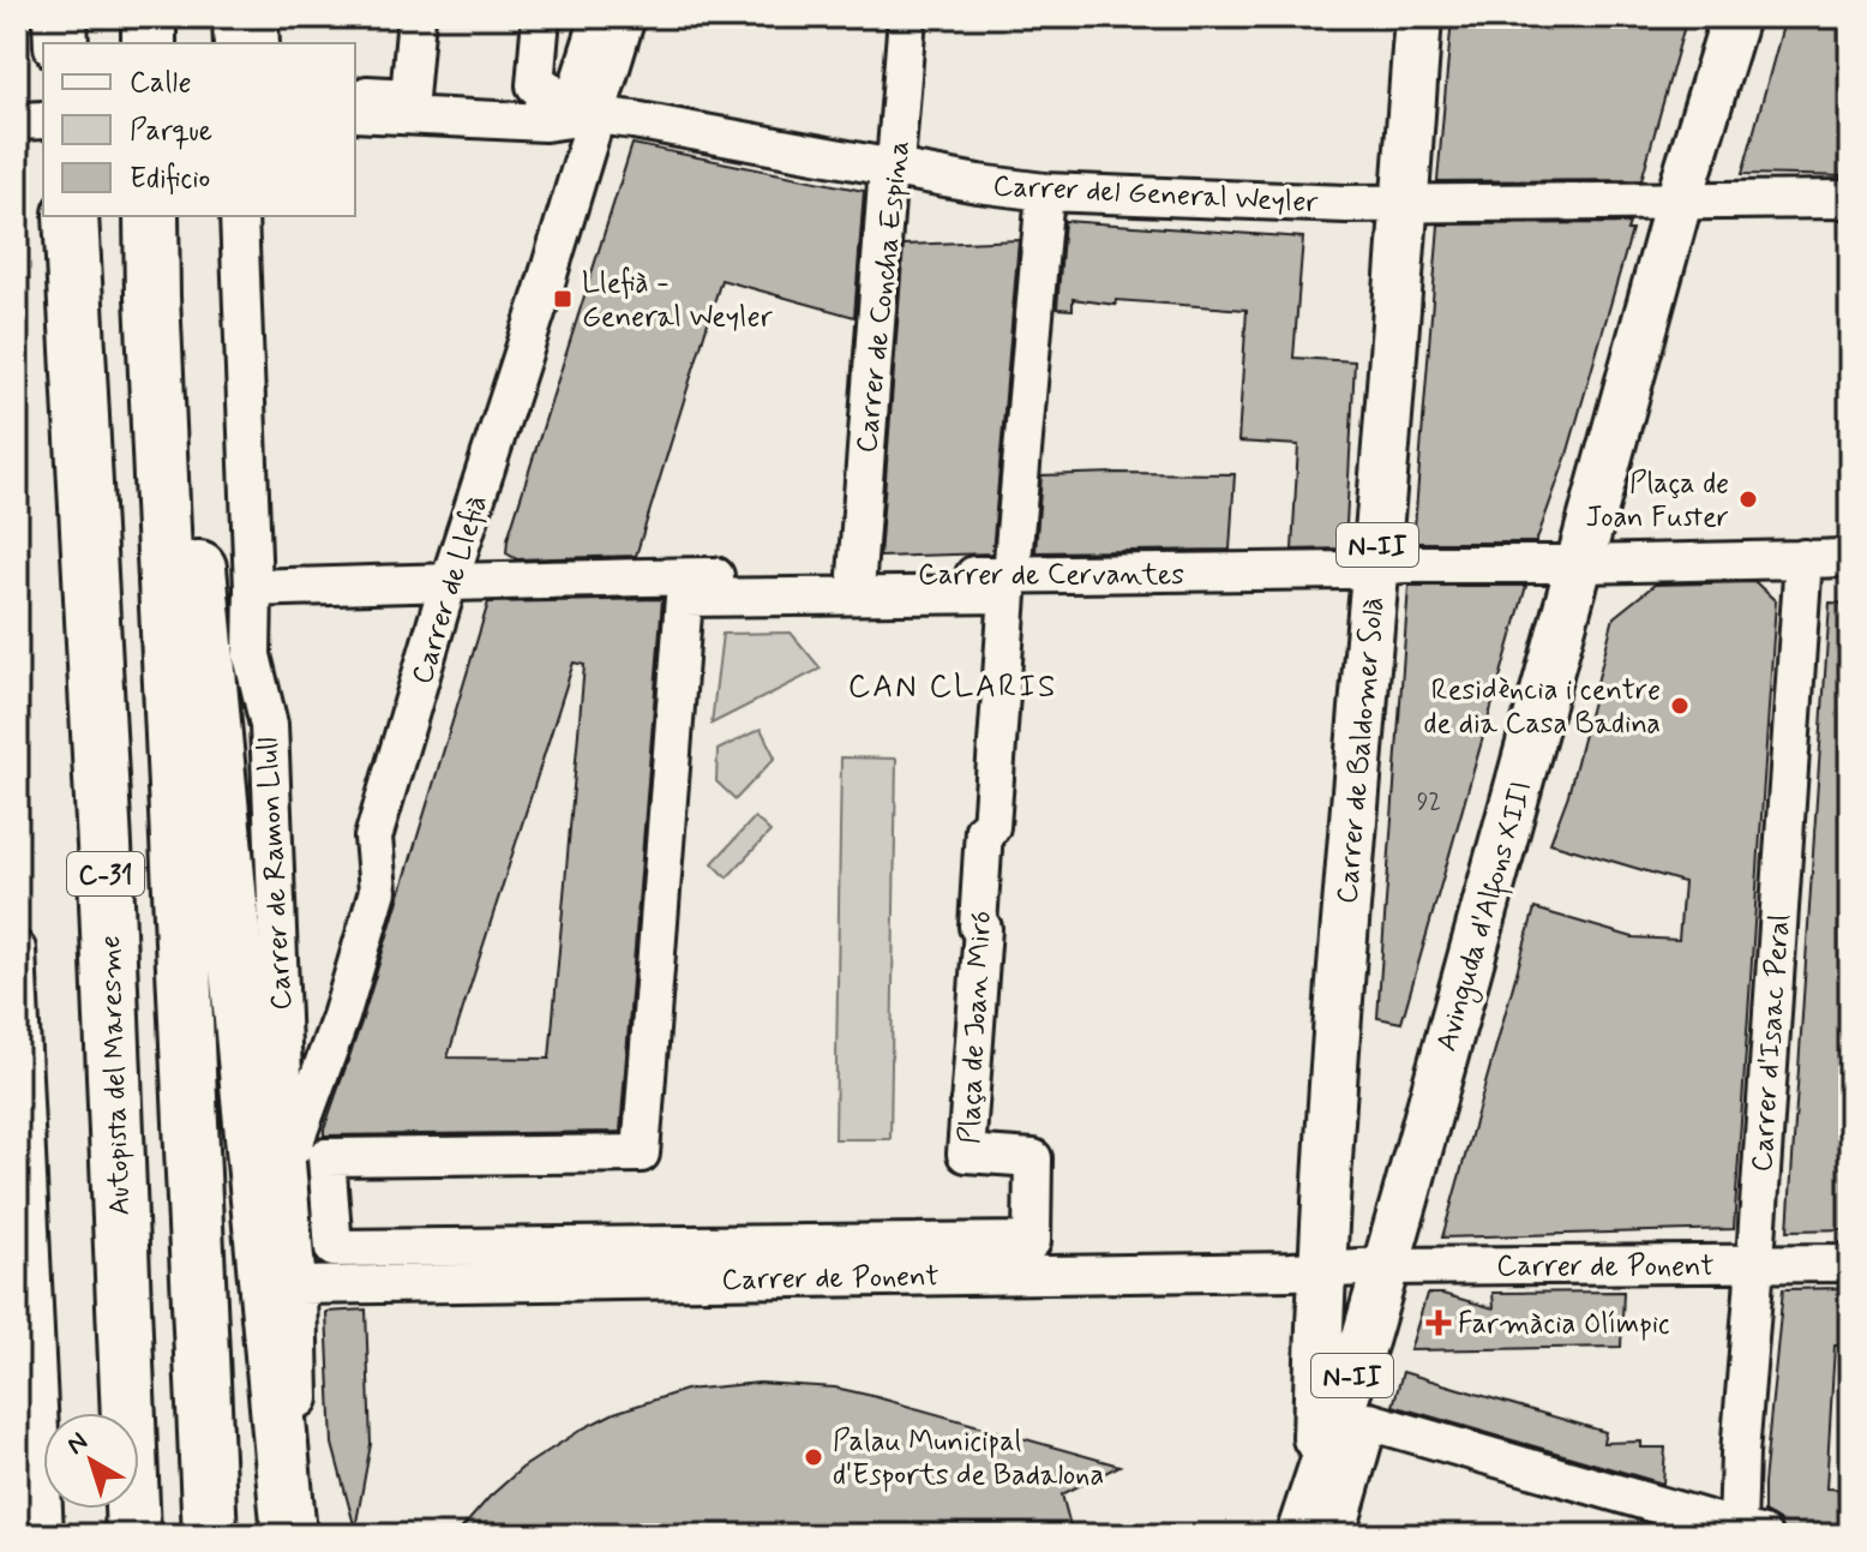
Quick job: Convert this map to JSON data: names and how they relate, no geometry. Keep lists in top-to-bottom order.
{
  "streets": {
    "highway": ["C-31", "Autopista del Maresme"],
    "main road": ["N-II", "Carrer de Baldomer Solà", "Avinguda d'Alfons XIII"],
    "street": [
      "Carrer del General Weyler",
      "Carrer de Concha Espina",
      "Carrer de Cervantes",
      "Carrer de Llefià",
      "Carrer de Ramon Llull",
      "Plaça de Joan Miró",
      "Carrer d'Isaac Peral",
      "Carrer de Ponent"
    ]
  },
  "crossings": [
    ["Carrer del General Weyler", "Carrer de Concha Espina"],
    ["Carrer del General Weyler", "Carrer de Llefià"],
    ["Carrer del General Weyler", "Carrer de Baldomer Solà"],
    ["Carrer del General Weyler", "Avinguda d'Alfons XIII"],
    ["Carrer de Concha Espina", "Carrer de Cervantes"],
    ["Carrer de Cervantes", "Carrer de Llefià"],
    ["Carrer de Cervantes", "Carrer de Baldomer Solà"],
    ["Carrer de Cervantes", "Carrer de Ramon Llull"],
    ["Carrer de Cervantes", "Avinguda d'Alfons XIII"],
    ["Carrer de Cervantes", "Carrer d'Isaac Peral"],
    ["Carrer de Llefià", "Carrer de Ramon Llull"],
    ["Carrer de Baldomer Solà", "Avinguda d'Alfons XIII"],
    ["Carrer de Baldomer Solà", "Carrer de Ponent"],
    ["Carrer de Ramon Llull", "Carrer de Ponent"],
    ["Avinguda d'Alfons XIII", "Carrer de Ponent"],
    ["Carrer d'Isaac Peral", "Carrer de Ponent"]
  ],
  "districts": ["CAN CLARIS"],
  "places": {
    "transit": ["Llefià - General Weyler"],
    "other": ["Plaça de Joan Fuster", "Residència i centre de dia Casa Badina", "Palau Municipal d'Esports de Badalona"],
    "health": ["Farmàcia Olímpic"]
  },
  "house_numbers": ["92"],
  "legend": ["Calle", "Parque", "Edificio"],
  "north": "top left"
}
